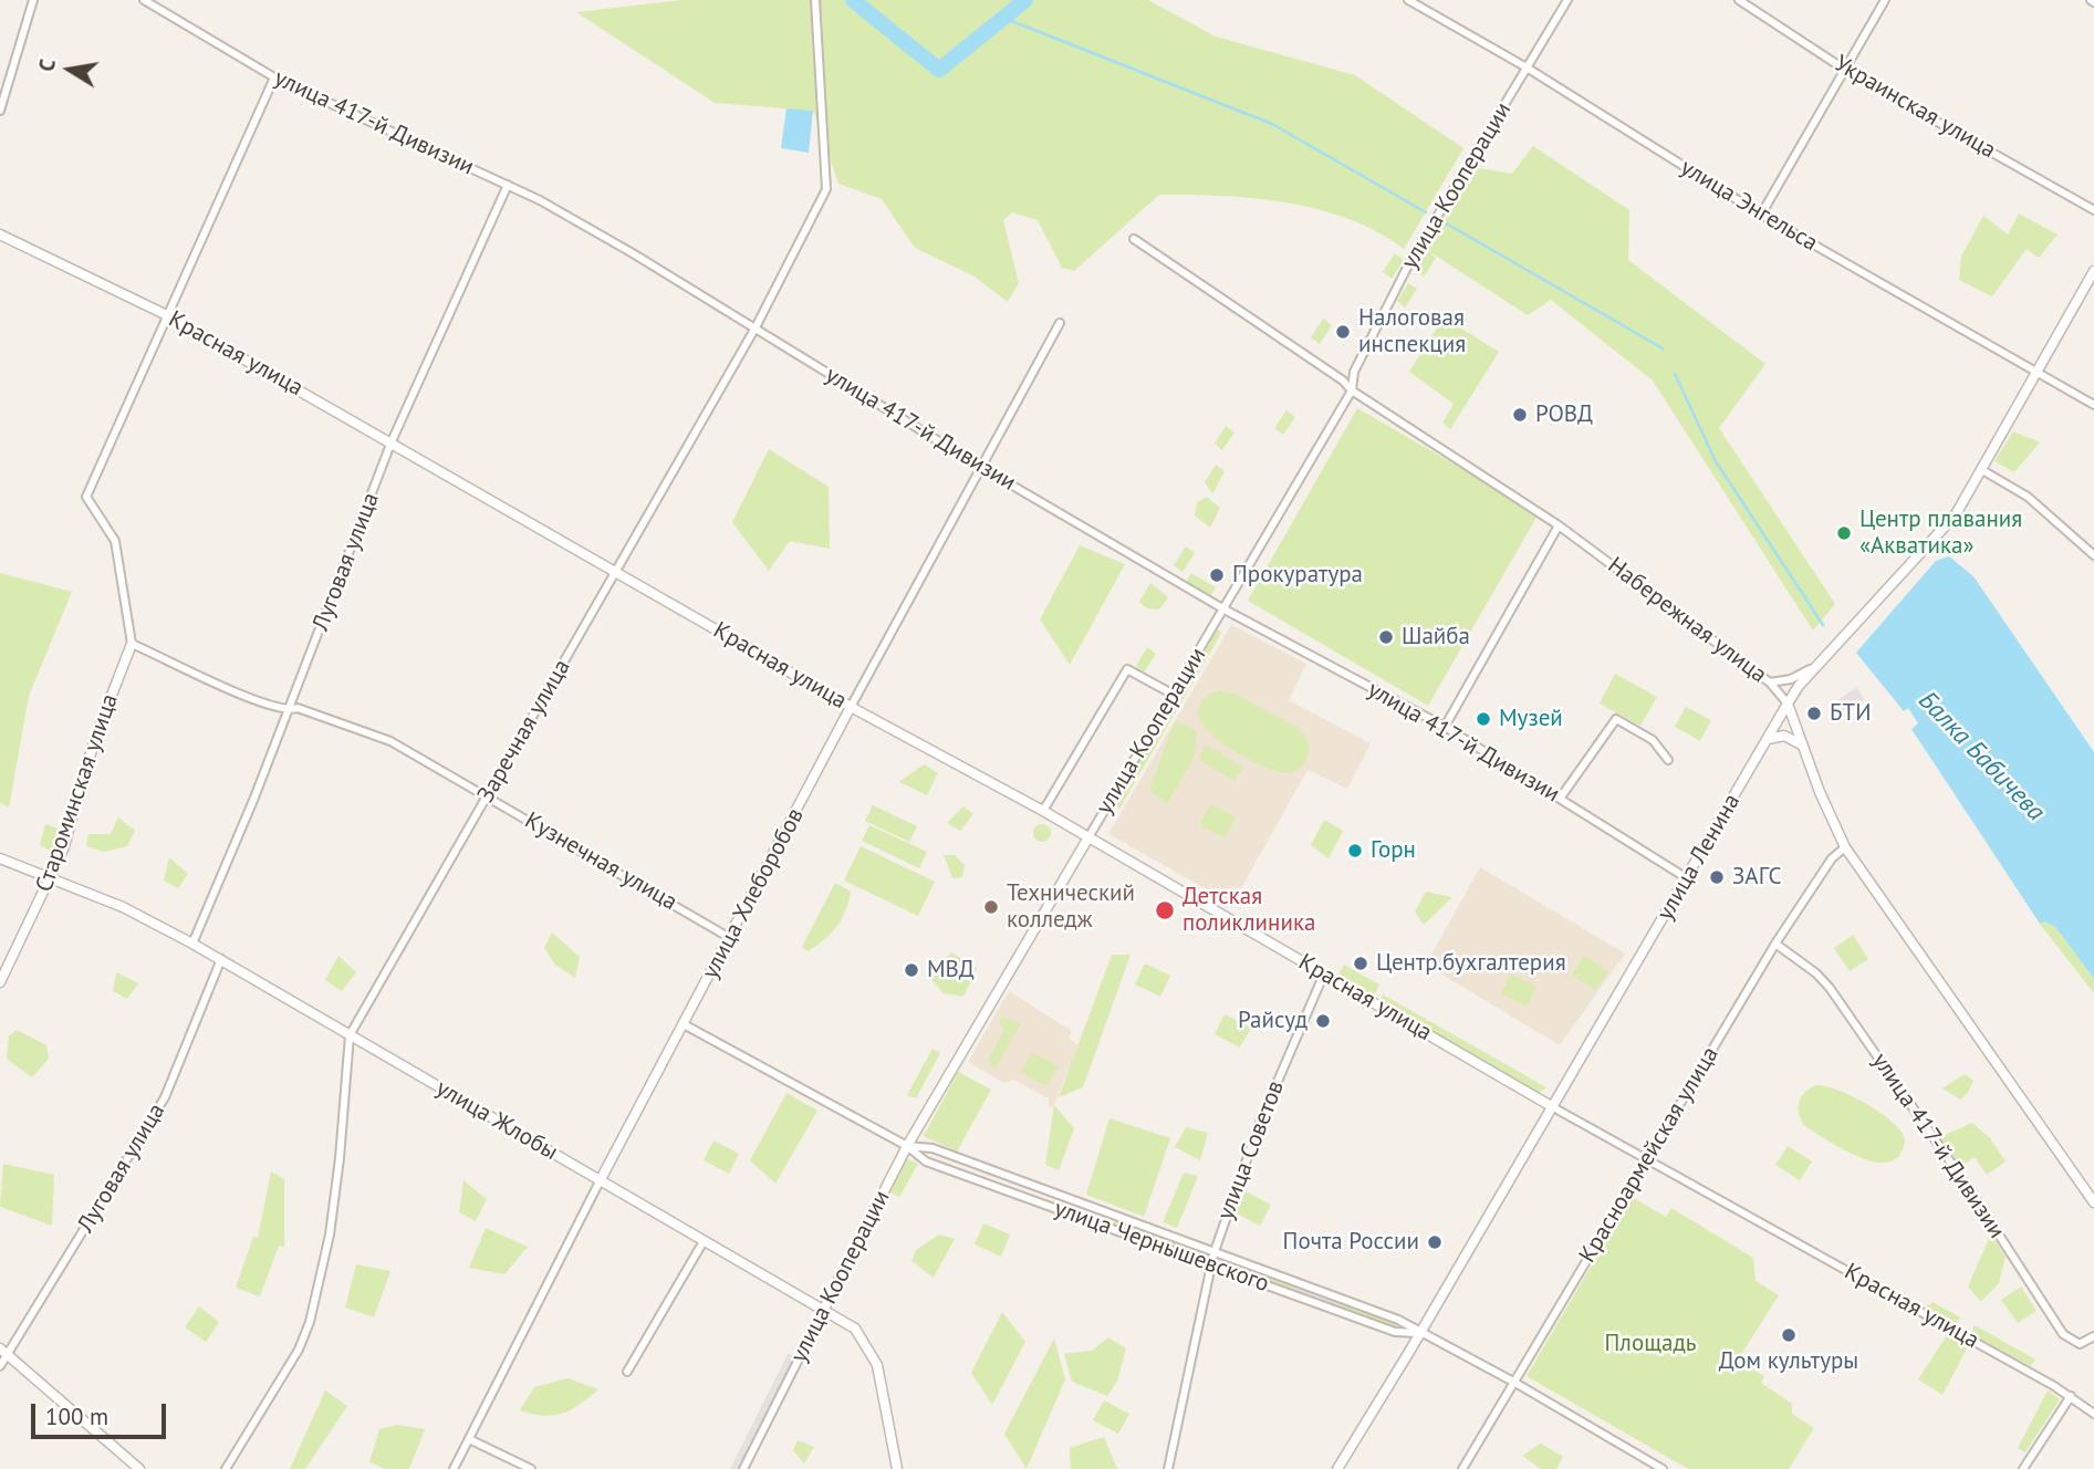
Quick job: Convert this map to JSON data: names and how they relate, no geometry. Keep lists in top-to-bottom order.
{
  "streets": {
    "street": [
      "Украинская улица",
      "улица 417-й Дивизии",
      "улица Кооперации",
      "улица Энгельса",
      "Красная улица",
      "Луговая улица",
      "Набережная улица",
      "Заречная улица",
      "Староминская улица",
      "улица Ленина",
      "Кузнечная улица",
      "улица Хлеборобов",
      "улица Жлобы",
      "улица Советов",
      "Красноармейская улица",
      "улица Чернышевского"
    ]
  },
  "crossings": [
    ["улица 417-й Дивизии", "улица Кооперации"],
    ["улица 417-й Дивизии", "Луговая улица"],
    ["улица 417-й Дивизии", "Заречная улица"],
    ["улица 417-й Дивизии", "улица Ленина"],
    ["улица 417-й Дивизии", "улица Хлеборобов"],
    ["улица 417-й Дивизии", "Красноармейская улица"],
    ["улица Кооперации", "улица Энгельса"],
    ["улица Кооперации", "Красная улица"],
    ["улица Кооперации", "Набережная улица"],
    ["улица Кооперации", "улица Жлобы"],
    ["улица Кооперации", "улица Чернышевского"],
    ["улица Энгельса", "улица Ленина"],
    ["Красная улица", "Луговая улица"],
    ["Красная улица", "Заречная улица"],
    ["Красная улица", "улица Ленина"],
    ["Красная улица", "улица Хлеборобов"],
    ["Красная улица", "улица Советов"],
    ["Красная улица", "Красноармейская улица"],
    ["Луговая улица", "Кузнечная улица"],
    ["Луговая улица", "улица Жлобы"],
    ["Набережная улица", "улица Ленина"],
    ["Набережная улица", "Красноармейская улица"],
    ["Заречная улица", "Кузнечная улица"],
    ["Заречная улица", "улица Жлобы"],
    ["Староминская улица", "Кузнечная улица"],
    ["Староминская улица", "улица Жлобы"],
    ["улица Ленина", "улица Чернышевского"],
    ["Кузнечная улица", "улица Хлеборобов"],
    ["улица Хлеборобов", "улица Жлобы"],
    ["улица Хлеборобов", "улица Чернышевского"],
    ["улица Советов", "улица Чернышевского"],
    ["Красноармейская улица", "улица Чернышевского"]
  ],
  "water": ["Балка Бабичева"],
  "parks": ["Площадь"],
  "places": [
    "Налоговая инспекция",
    "РОВД",
    "Центр плавания «Акватика»",
    "Прокуратура",
    "Шайба",
    "БТИ",
    "Музей",
    "Горн",
    "ЗАГС",
    "Технический колледж",
    "Детская поликлиника",
    "Центр.бухгалтерия",
    "МВД",
    "Райсуд",
    "Почта России",
    "Дом культуры"
  ],
  "scale_bar": "100 m",
  "north": "left"
}
